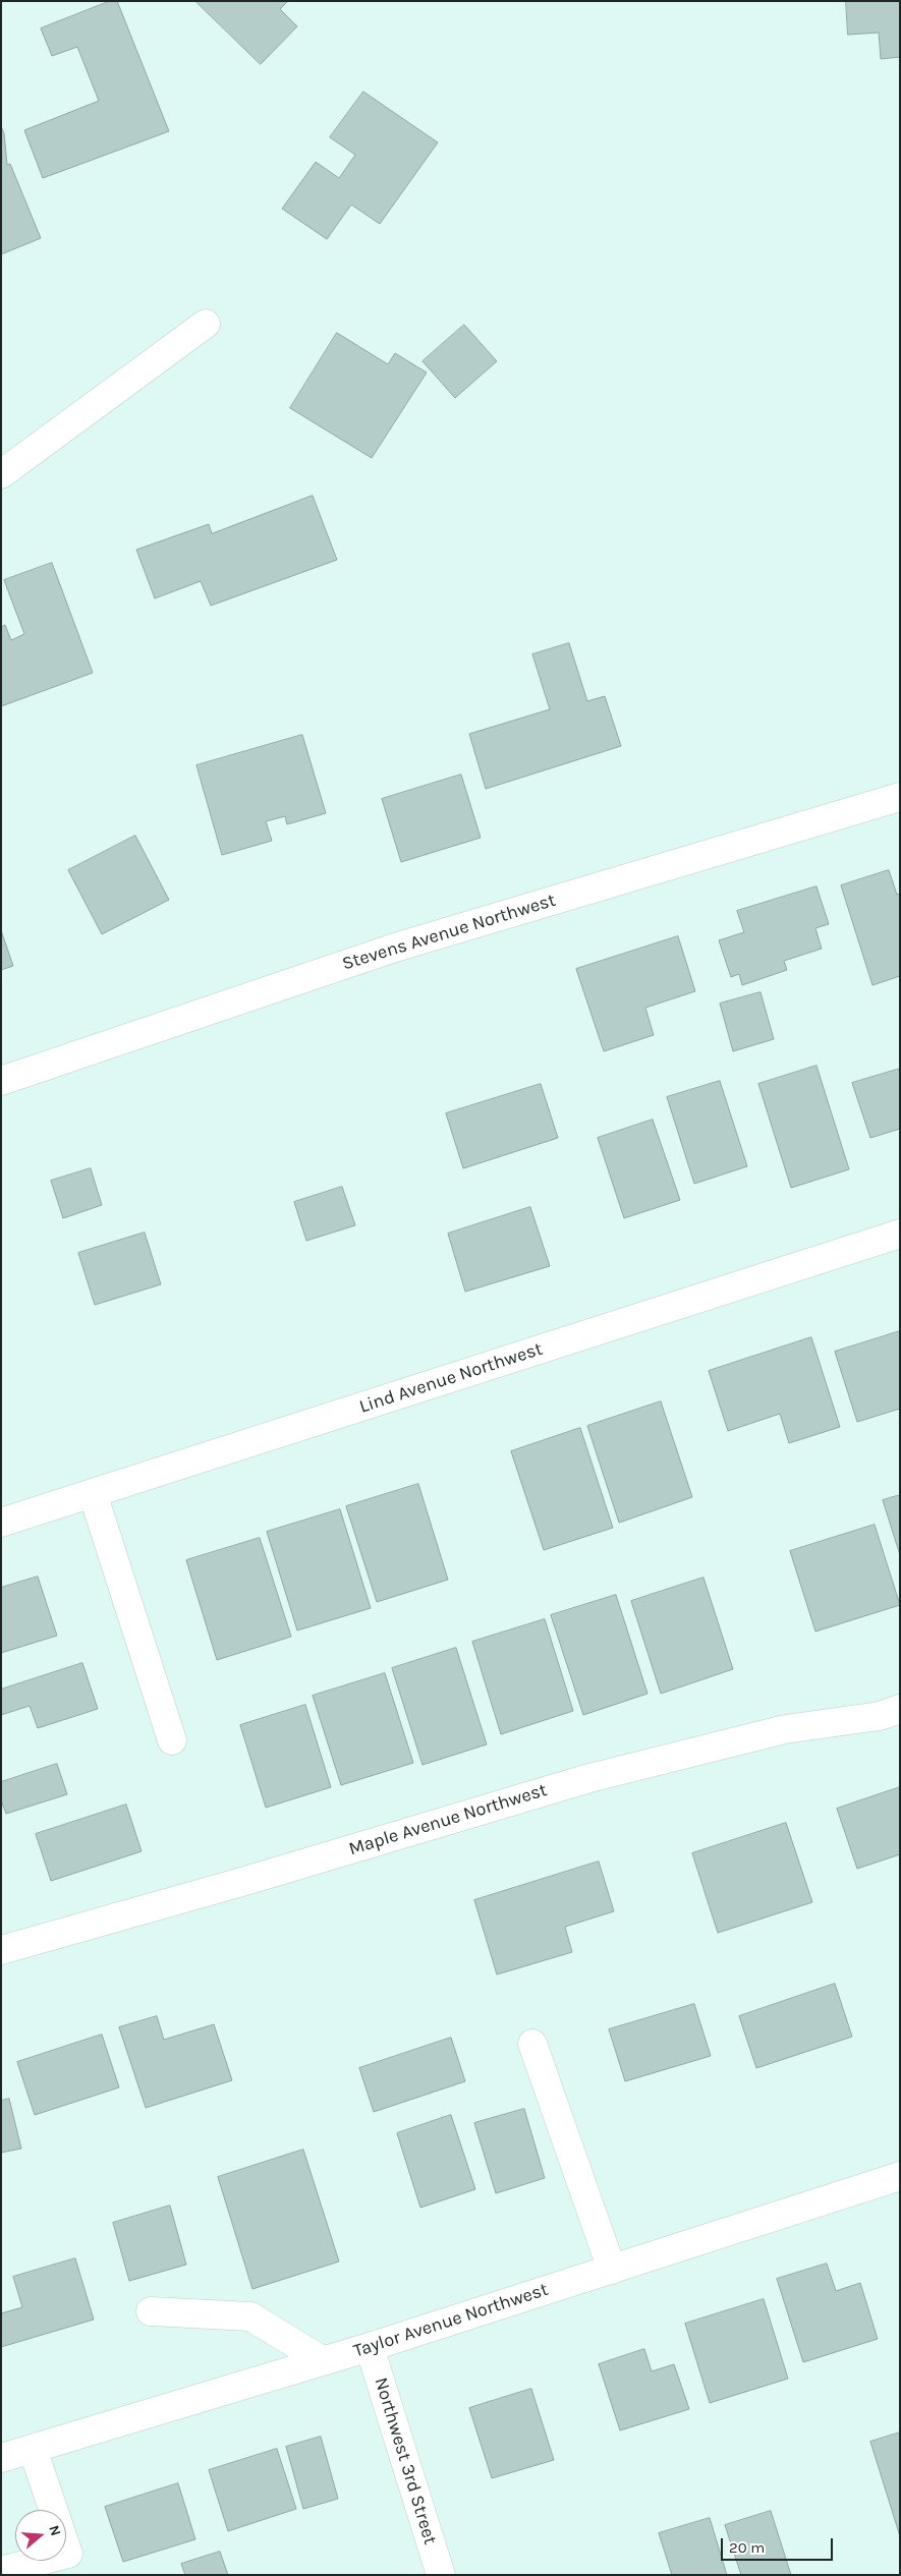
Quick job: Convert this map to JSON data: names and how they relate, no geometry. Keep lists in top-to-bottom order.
{
  "streets": {
    "street": [
      "Stevens Avenue Northwest",
      "Lind Avenue Northwest",
      "Maple Avenue Northwest",
      "Taylor Avenue Northwest",
      "Northwest 3rd Street"
    ]
  },
  "crossings": [
    ["Taylor Avenue Northwest", "Northwest 3rd Street"]
  ],
  "scale_bar": "20 m",
  "north": "right"
}
